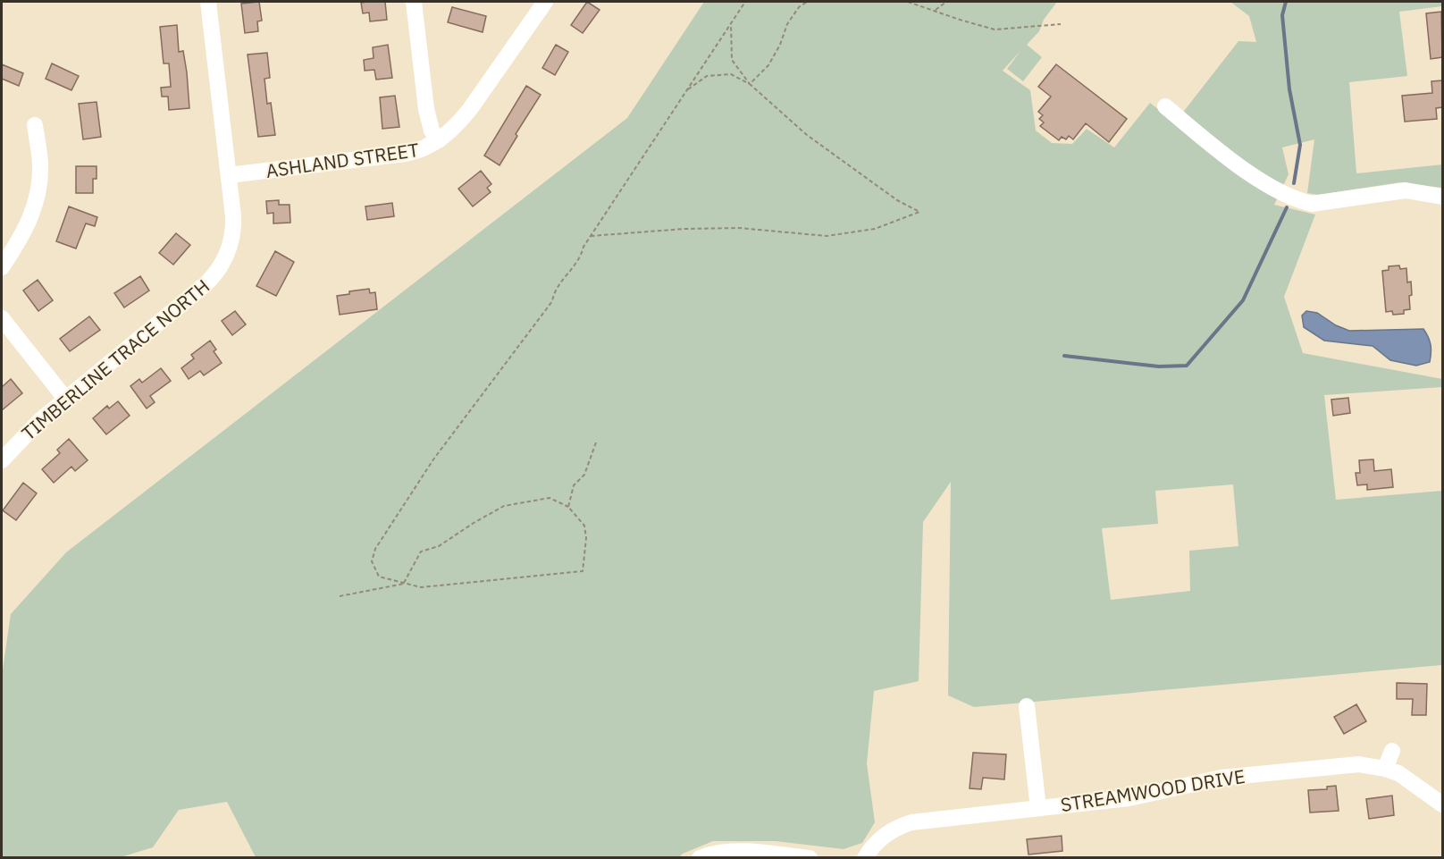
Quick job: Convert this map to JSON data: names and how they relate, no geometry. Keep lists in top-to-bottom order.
{
  "streets": {
    "street": ["ASHLAND STREET", "TIMBERLINE TRACE NORTH", "STREAMWOOD DRIVE"]
  },
  "crossings": [
    ["ASHLAND STREET", "TIMBERLINE TRACE NORTH"]
  ]
}
